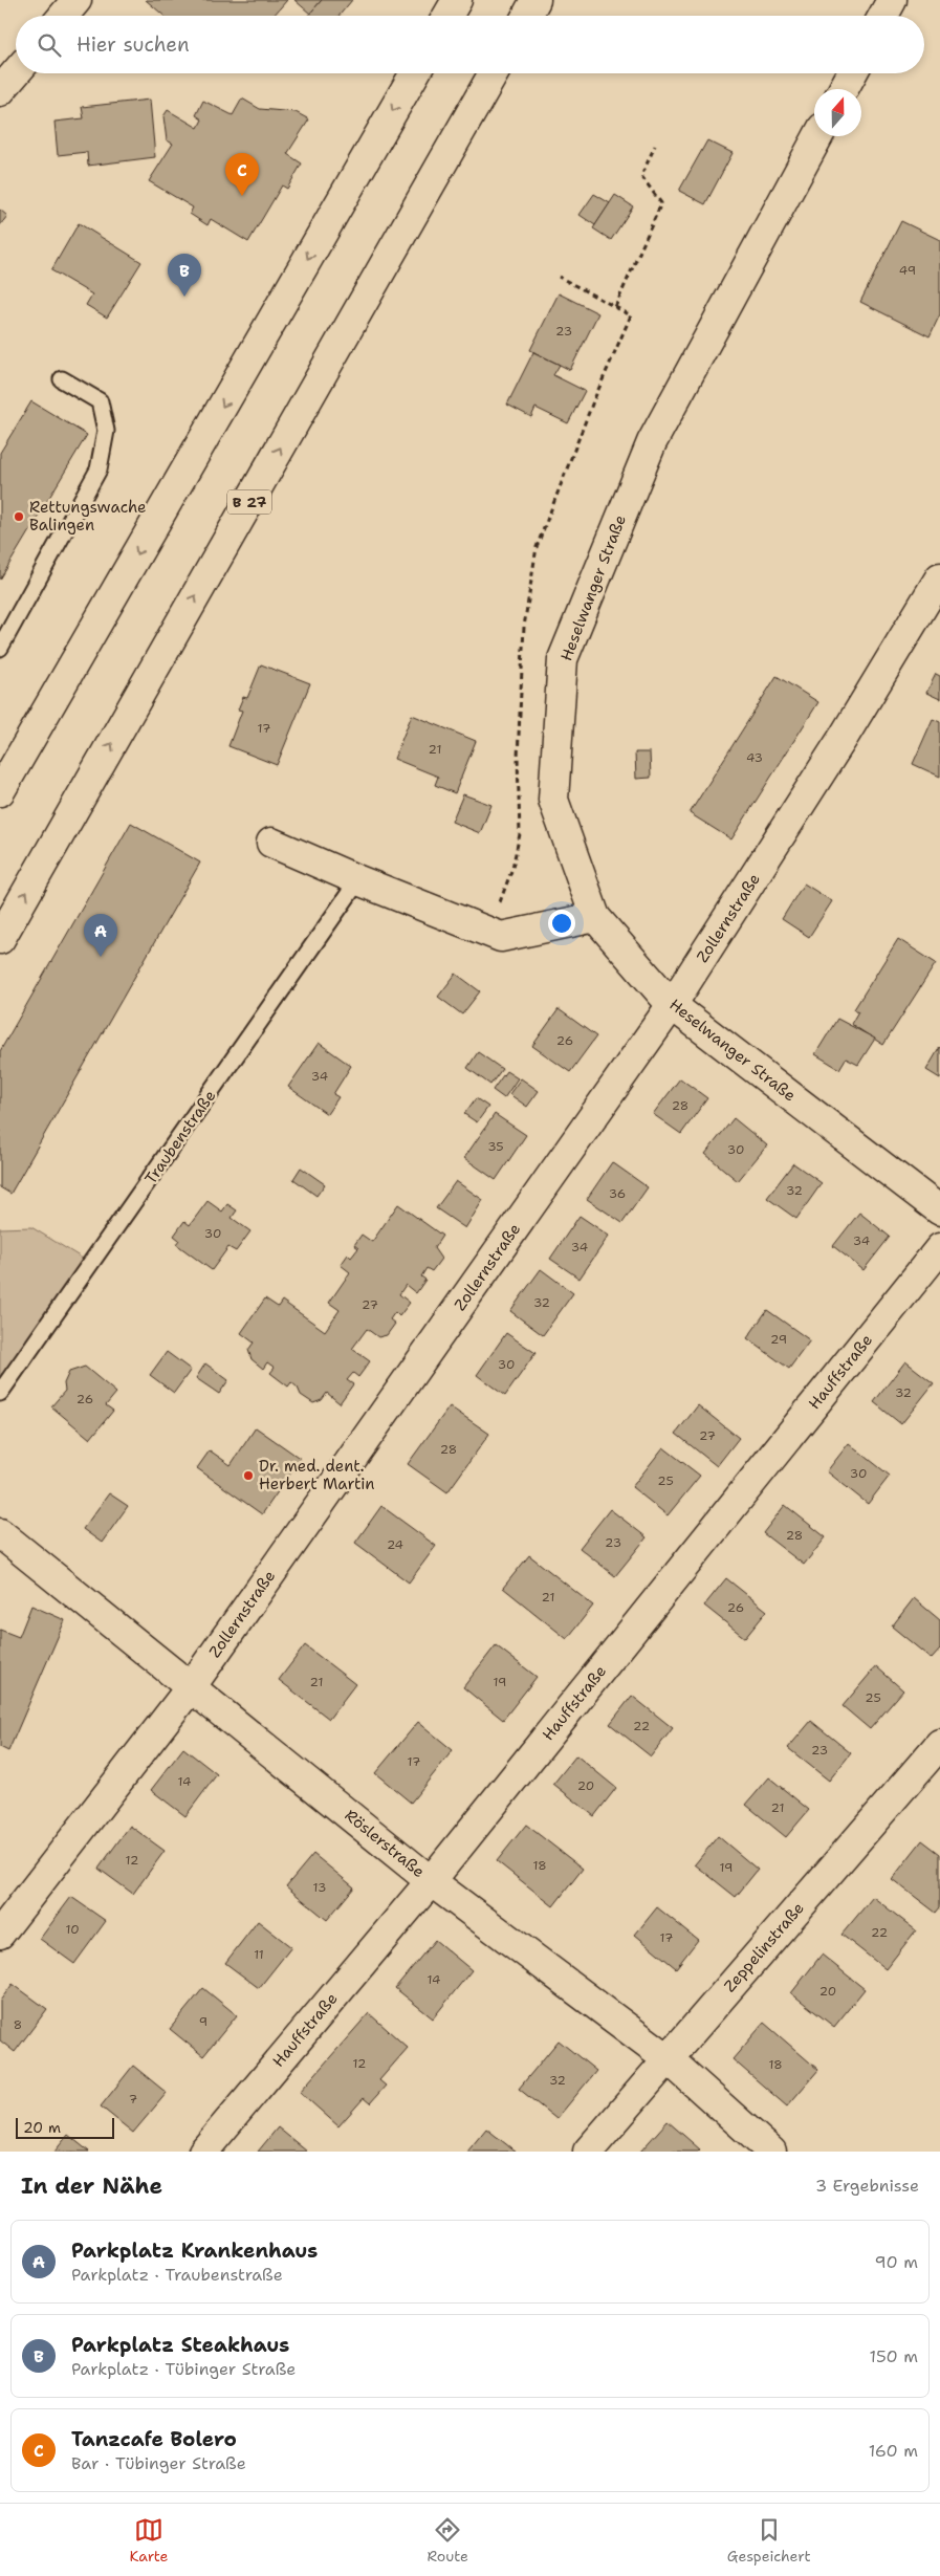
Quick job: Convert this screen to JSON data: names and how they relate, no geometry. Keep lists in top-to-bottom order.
{
  "streets": {
    "main road": [
      "B 27",
      "Heselwanger Straße",
      "Zollernstraße",
      "Hauffstraße",
      "Röslerstraße",
      "Zeppelinstraße"
    ],
    "lane": ["Traubenstraße"]
  },
  "crossings": [
    ["Heselwanger Straße", "Zollernstraße"],
    ["Zollernstraße", "Röslerstraße"],
    ["Hauffstraße", "Röslerstraße"],
    ["Röslerstraße", "Zeppelinstraße"]
  ],
  "places": ["Rettungswache Balingen", "Dr. med. dent. Herbert Martin"],
  "house_numbers": [
    "49",
    "23",
    "17",
    "21",
    "43",
    "26",
    "34",
    "28",
    "35",
    "30",
    "32",
    "36",
    "30",
    "34",
    "34",
    "32",
    "27",
    "29",
    "30",
    "32",
    "26",
    "27",
    "28",
    "30",
    "25",
    "28",
    "23",
    "24",
    "21",
    "26",
    "21",
    "19",
    "25",
    "22",
    "23",
    "17",
    "14",
    "20",
    "21",
    "12",
    "18",
    "19",
    "13",
    "10",
    "22",
    "17",
    "11",
    "14",
    "20",
    "9",
    "8",
    "12",
    "18",
    "32",
    "7"
  ],
  "scale_bar": "20 m",
  "north": "top",
  "page": {
    "search": "Hier suchen",
    "pins": ["C", "B", "A"],
    "scale": "20 m",
    "heading": ["In der Nähe", "3 Ergebnisse"],
    "list": [
      {
        "mark": "A",
        "name": "Parkplatz Krankenhaus",
        "note": "Parkplatz · Traubenstraße",
        "value": "90 m"
      },
      {
        "mark": "B",
        "name": "Parkplatz Steakhaus",
        "note": "Parkplatz · Tübinger Straße",
        "value": "150 m"
      },
      {
        "mark": "C",
        "name": "Tanzcafe Bolero",
        "note": "Bar · Tübinger Straße",
        "value": "160 m"
      }
    ],
    "nav": ["Karte", "Route", "Gespeichert"]
  }
}
